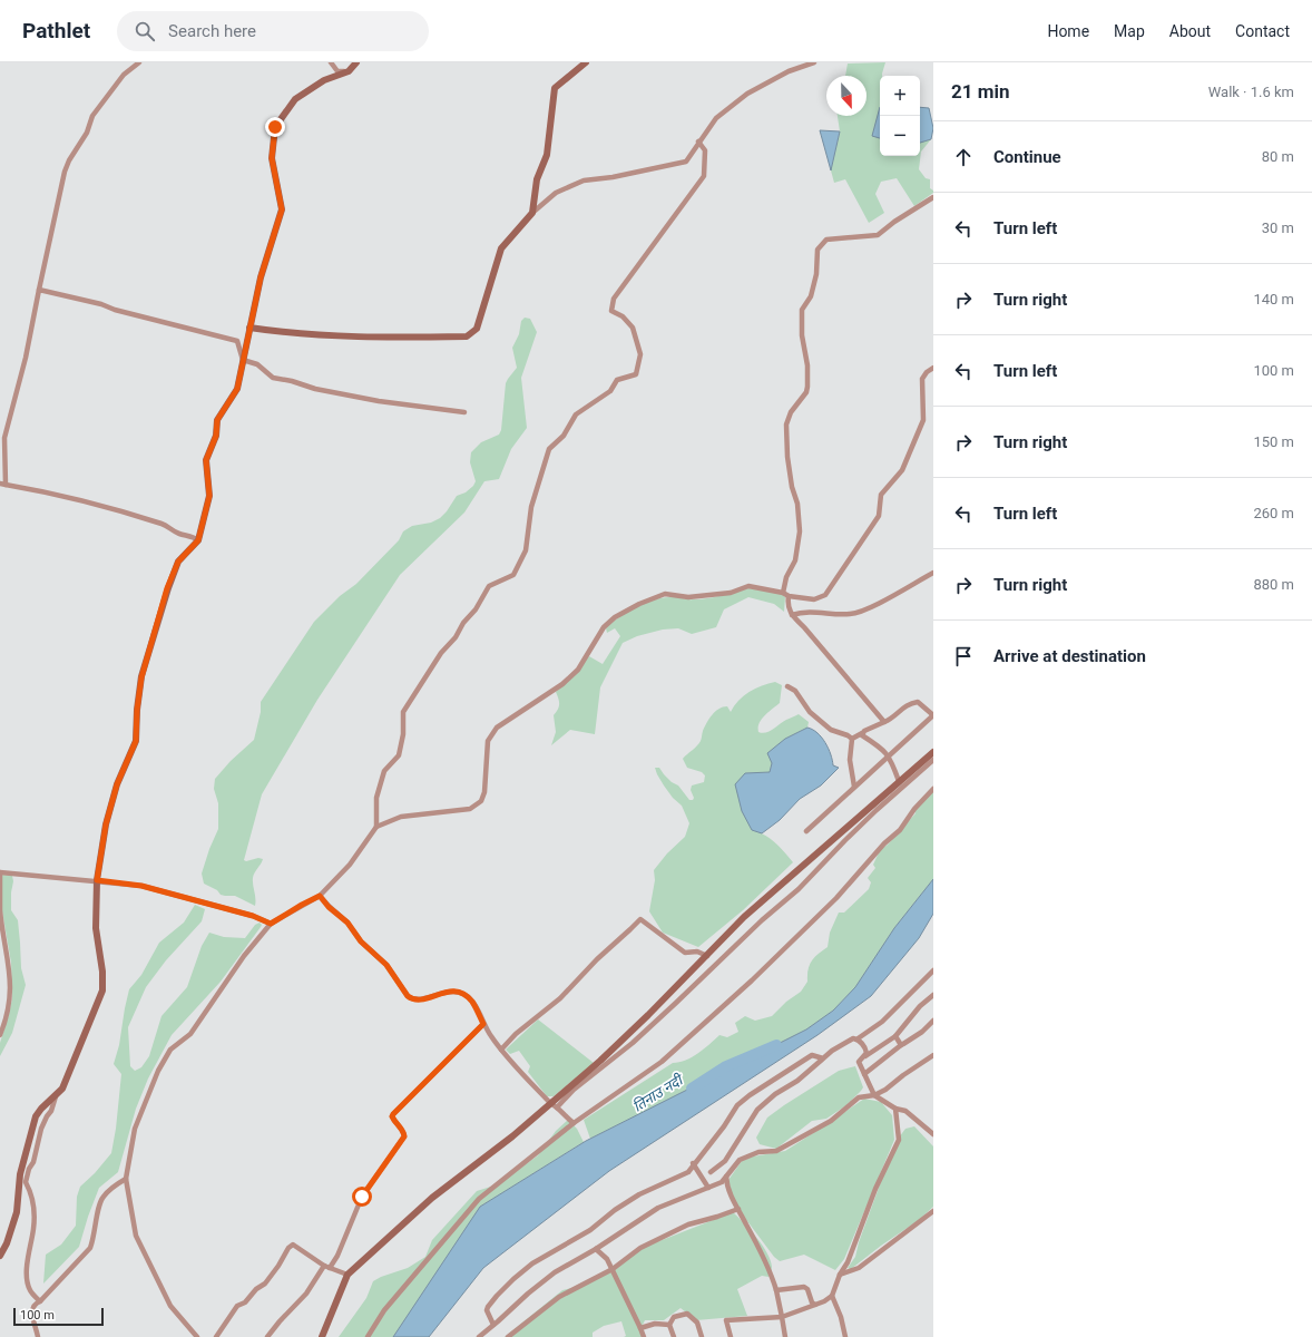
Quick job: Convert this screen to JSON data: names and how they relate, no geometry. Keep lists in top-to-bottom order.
{
  "water": ["तिनाउ नदी"],
  "scale_bar": "100 m",
  "north": "bottom",
  "page": {
    "header": "Pathlet",
    "search": "Search here",
    "nav": [
      "Home",
      "Map",
      "About",
      "Contact"
    ],
    "heading": ["21 min", "Walk · 1.6 km"],
    "map_buttons": ["+", "−"],
    "list": [
      ["Continue", "80 m"],
      ["Turn left", "30 m"],
      ["Turn right", "140 m"],
      ["Turn left", "100 m"],
      ["Turn right", "150 m"],
      ["Turn left", "260 m"],
      ["Turn right", "880 m"],
      "Arrive at destination"
    ],
    "scale": "100 m"
  }
}
